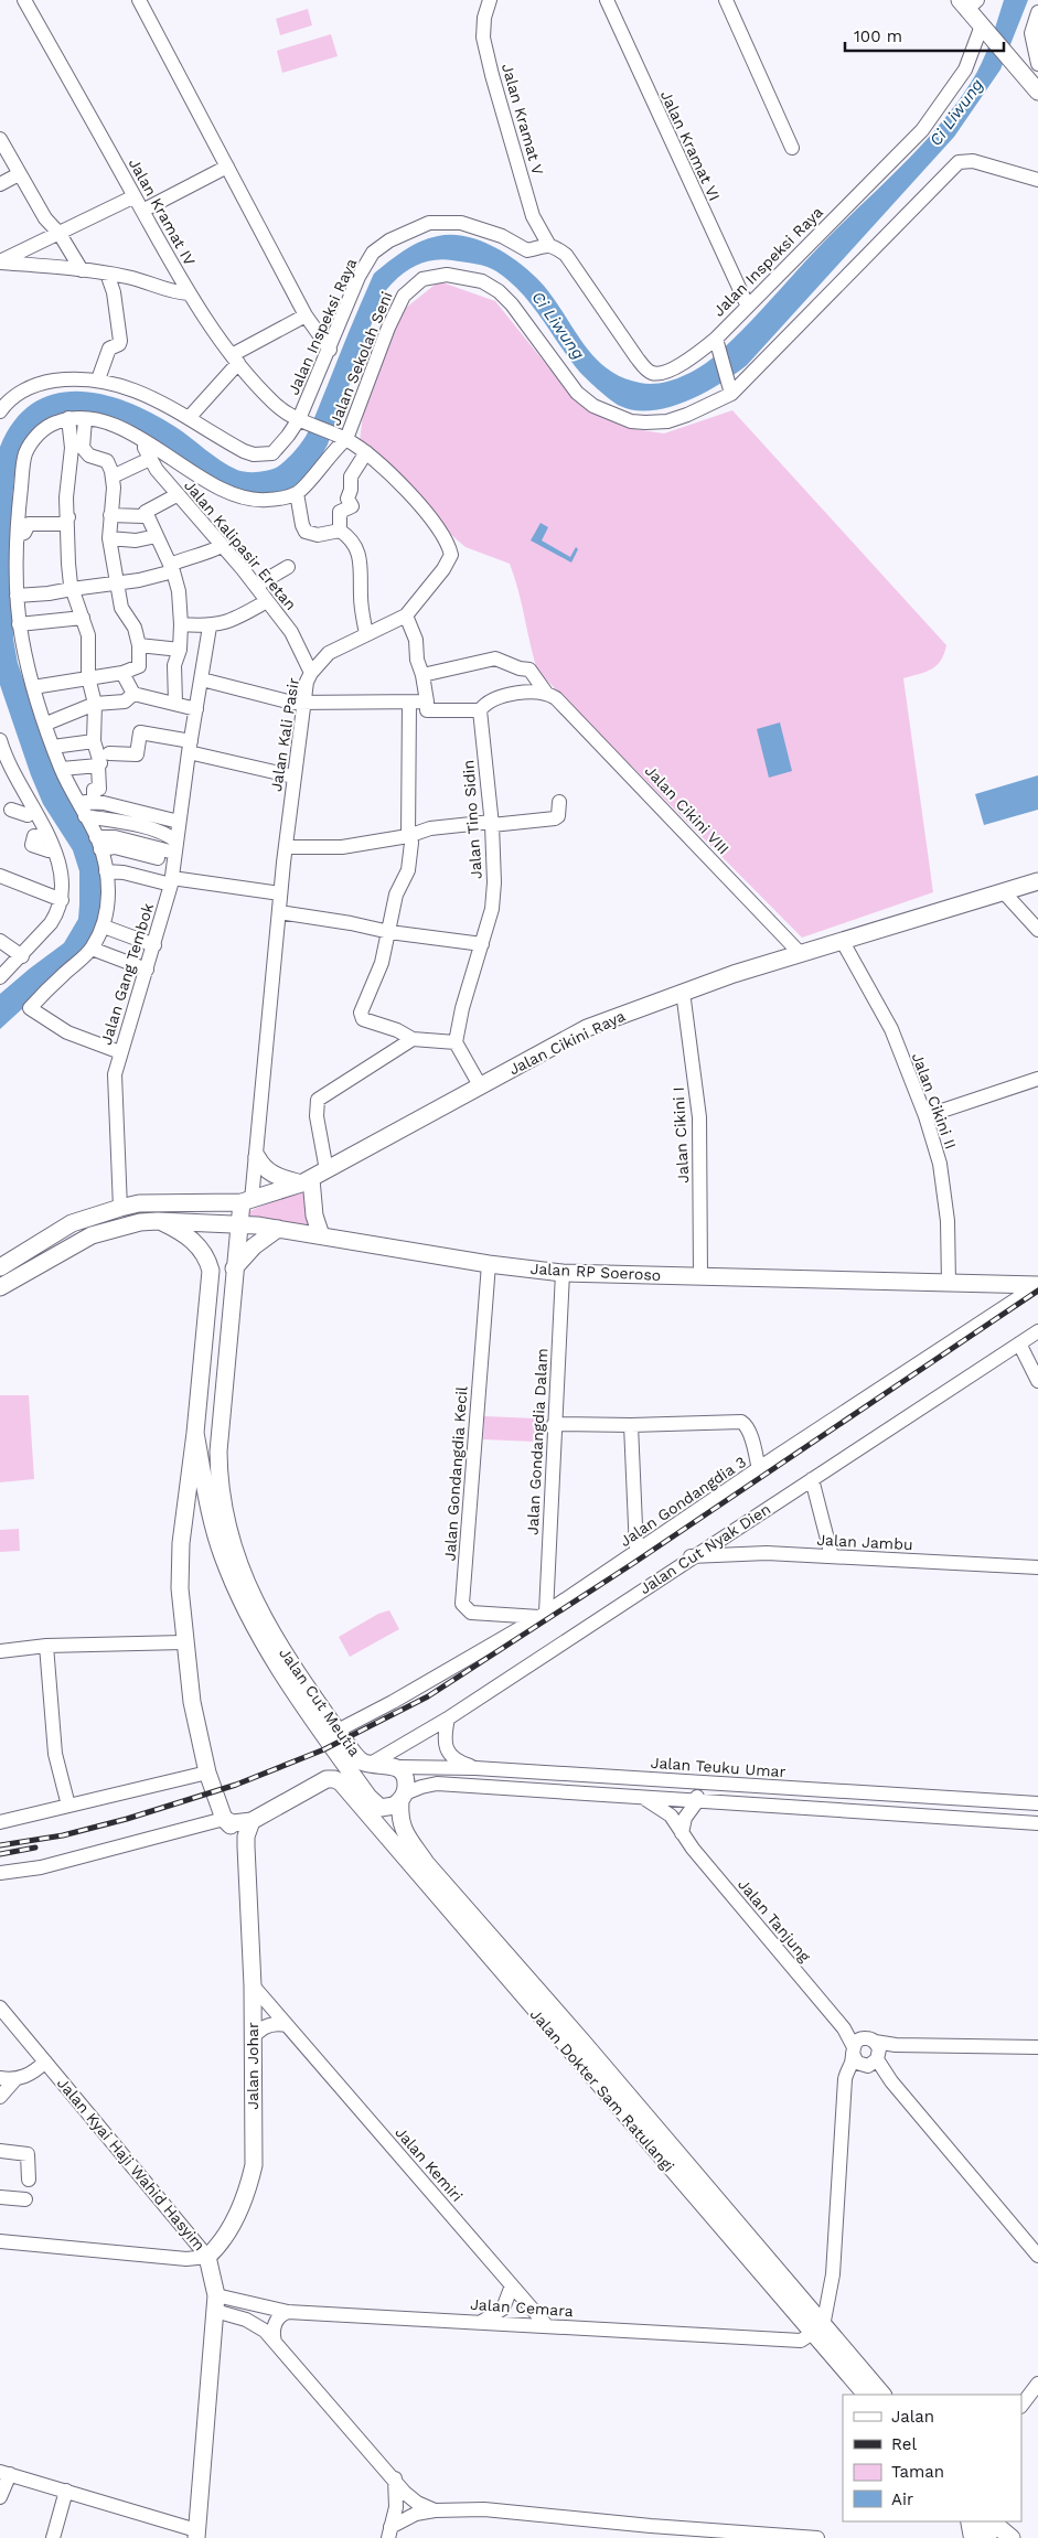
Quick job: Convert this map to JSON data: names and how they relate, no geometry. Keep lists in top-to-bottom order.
{
  "streets": {
    "main road": [
      "Jalan Cikini Raya",
      "Jalan RP Soeroso",
      "Jalan Cut Meutia",
      "Jalan Johar",
      "Jalan Dokter Sam Ratulangi",
      "Jalan Kyai Haji Wahid Hasyim"
    ],
    "street": [
      "Jalan Kramat V",
      "Jalan Kramat VI",
      "Jalan Kramat IV",
      "Jalan Inspeksi Raya",
      "Jalan Sekolah Seni",
      "Jalan Kalipasir Eretan",
      "Jalan Kali Pasir",
      "Jalan Cikini VIII",
      "Jalan Tino Sidin",
      "Jalan Gang Tembok",
      "Jalan Cikini II",
      "Jalan Cikini I",
      "Jalan Gondangdia Dalam",
      "Jalan Gondangdia Kecil",
      "Jalan Gondangdia 3",
      "Jalan Jambu",
      "Jalan Cut Nyak Dien",
      "Jalan Teuku Umar",
      "Jalan Tanjung",
      "Jalan Kemiri",
      "Jalan Cemara"
    ]
  },
  "crossings": [
    ["Jalan Kramat V", "Jalan Inspeksi Raya"],
    ["Jalan Kramat VI", "Jalan Inspeksi Raya"],
    ["Jalan Kramat IV", "Jalan Inspeksi Raya"],
    ["Jalan Kramat IV", "Jalan Kali Pasir"],
    ["Jalan Inspeksi Raya", "Jalan Kali Pasir"],
    ["Jalan Sekolah Seni", "Jalan Kali Pasir"],
    ["Jalan Kalipasir Eretan", "Jalan Kali Pasir"],
    ["Jalan Kali Pasir", "Jalan Cikini Raya"],
    ["Jalan Kali Pasir", "Jalan Cut Meutia"],
    ["Jalan Cikini VIII", "Jalan Cikini Raya"],
    ["Jalan Gang Tembok", "Jalan Cikini Raya"],
    ["Jalan Cikini Raya", "Jalan Cikini II"],
    ["Jalan Cikini Raya", "Jalan Cikini I"],
    ["Jalan Cikini Raya", "Jalan Cut Meutia"],
    ["Jalan Cikini II", "Jalan RP Soeroso"],
    ["Jalan Cikini I", "Jalan RP Soeroso"],
    ["Jalan RP Soeroso", "Jalan Gondangdia Dalam"],
    ["Jalan RP Soeroso", "Jalan Gondangdia Kecil"],
    ["Jalan RP Soeroso", "Jalan Gondangdia 3"],
    ["Jalan RP Soeroso", "Jalan Cut Meutia"],
    ["Jalan Gondangdia Dalam", "Jalan Gondangdia Kecil"],
    ["Jalan Gondangdia Dalam", "Jalan Gondangdia 3"],
    ["Jalan Gondangdia Kecil", "Jalan Gondangdia 3"],
    ["Jalan Gondangdia 3", "Jalan Cut Meutia"],
    ["Jalan Jambu", "Jalan Cut Nyak Dien"],
    ["Jalan Cut Nyak Dien", "Jalan Cut Meutia"],
    ["Jalan Cut Meutia", "Jalan Teuku Umar"],
    ["Jalan Cut Meutia", "Jalan Johar"],
    ["Jalan Cut Meutia", "Jalan Dokter Sam Ratulangi"],
    ["Jalan Johar", "Jalan Dokter Sam Ratulangi"],
    ["Jalan Johar", "Jalan Kyai Haji Wahid Hasyim"],
    ["Jalan Johar", "Jalan Kemiri"],
    ["Jalan Dokter Sam Ratulangi", "Jalan Cemara"],
    ["Jalan Kyai Haji Wahid Hasyim", "Jalan Cemara"],
    ["Jalan Kemiri", "Jalan Cemara"]
  ],
  "water": ["Ci Liwung"],
  "legend": [
    "Jalan",
    "Rel",
    "Taman",
    "Air"
  ],
  "scale_bar": "100 m"
}
